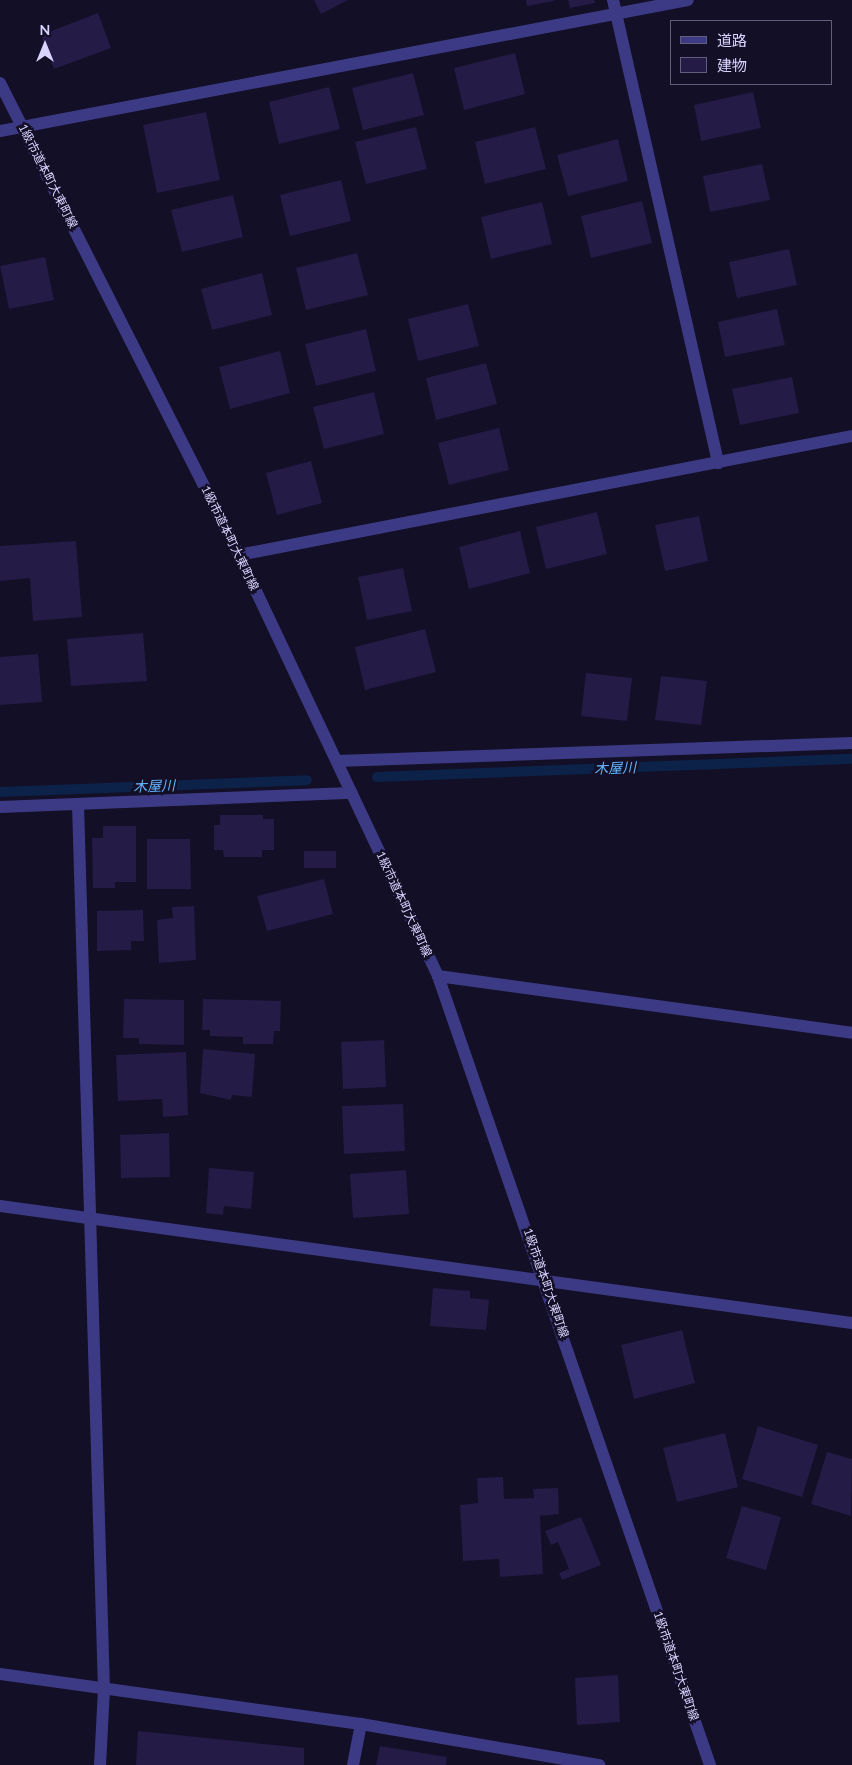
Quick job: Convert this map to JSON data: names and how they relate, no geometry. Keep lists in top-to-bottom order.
{
  "streets": {
    "street": ["1級市道本町大東町線"]
  },
  "water": ["木屋川"],
  "legend": ["道路", "建物"],
  "north": "top"
}
